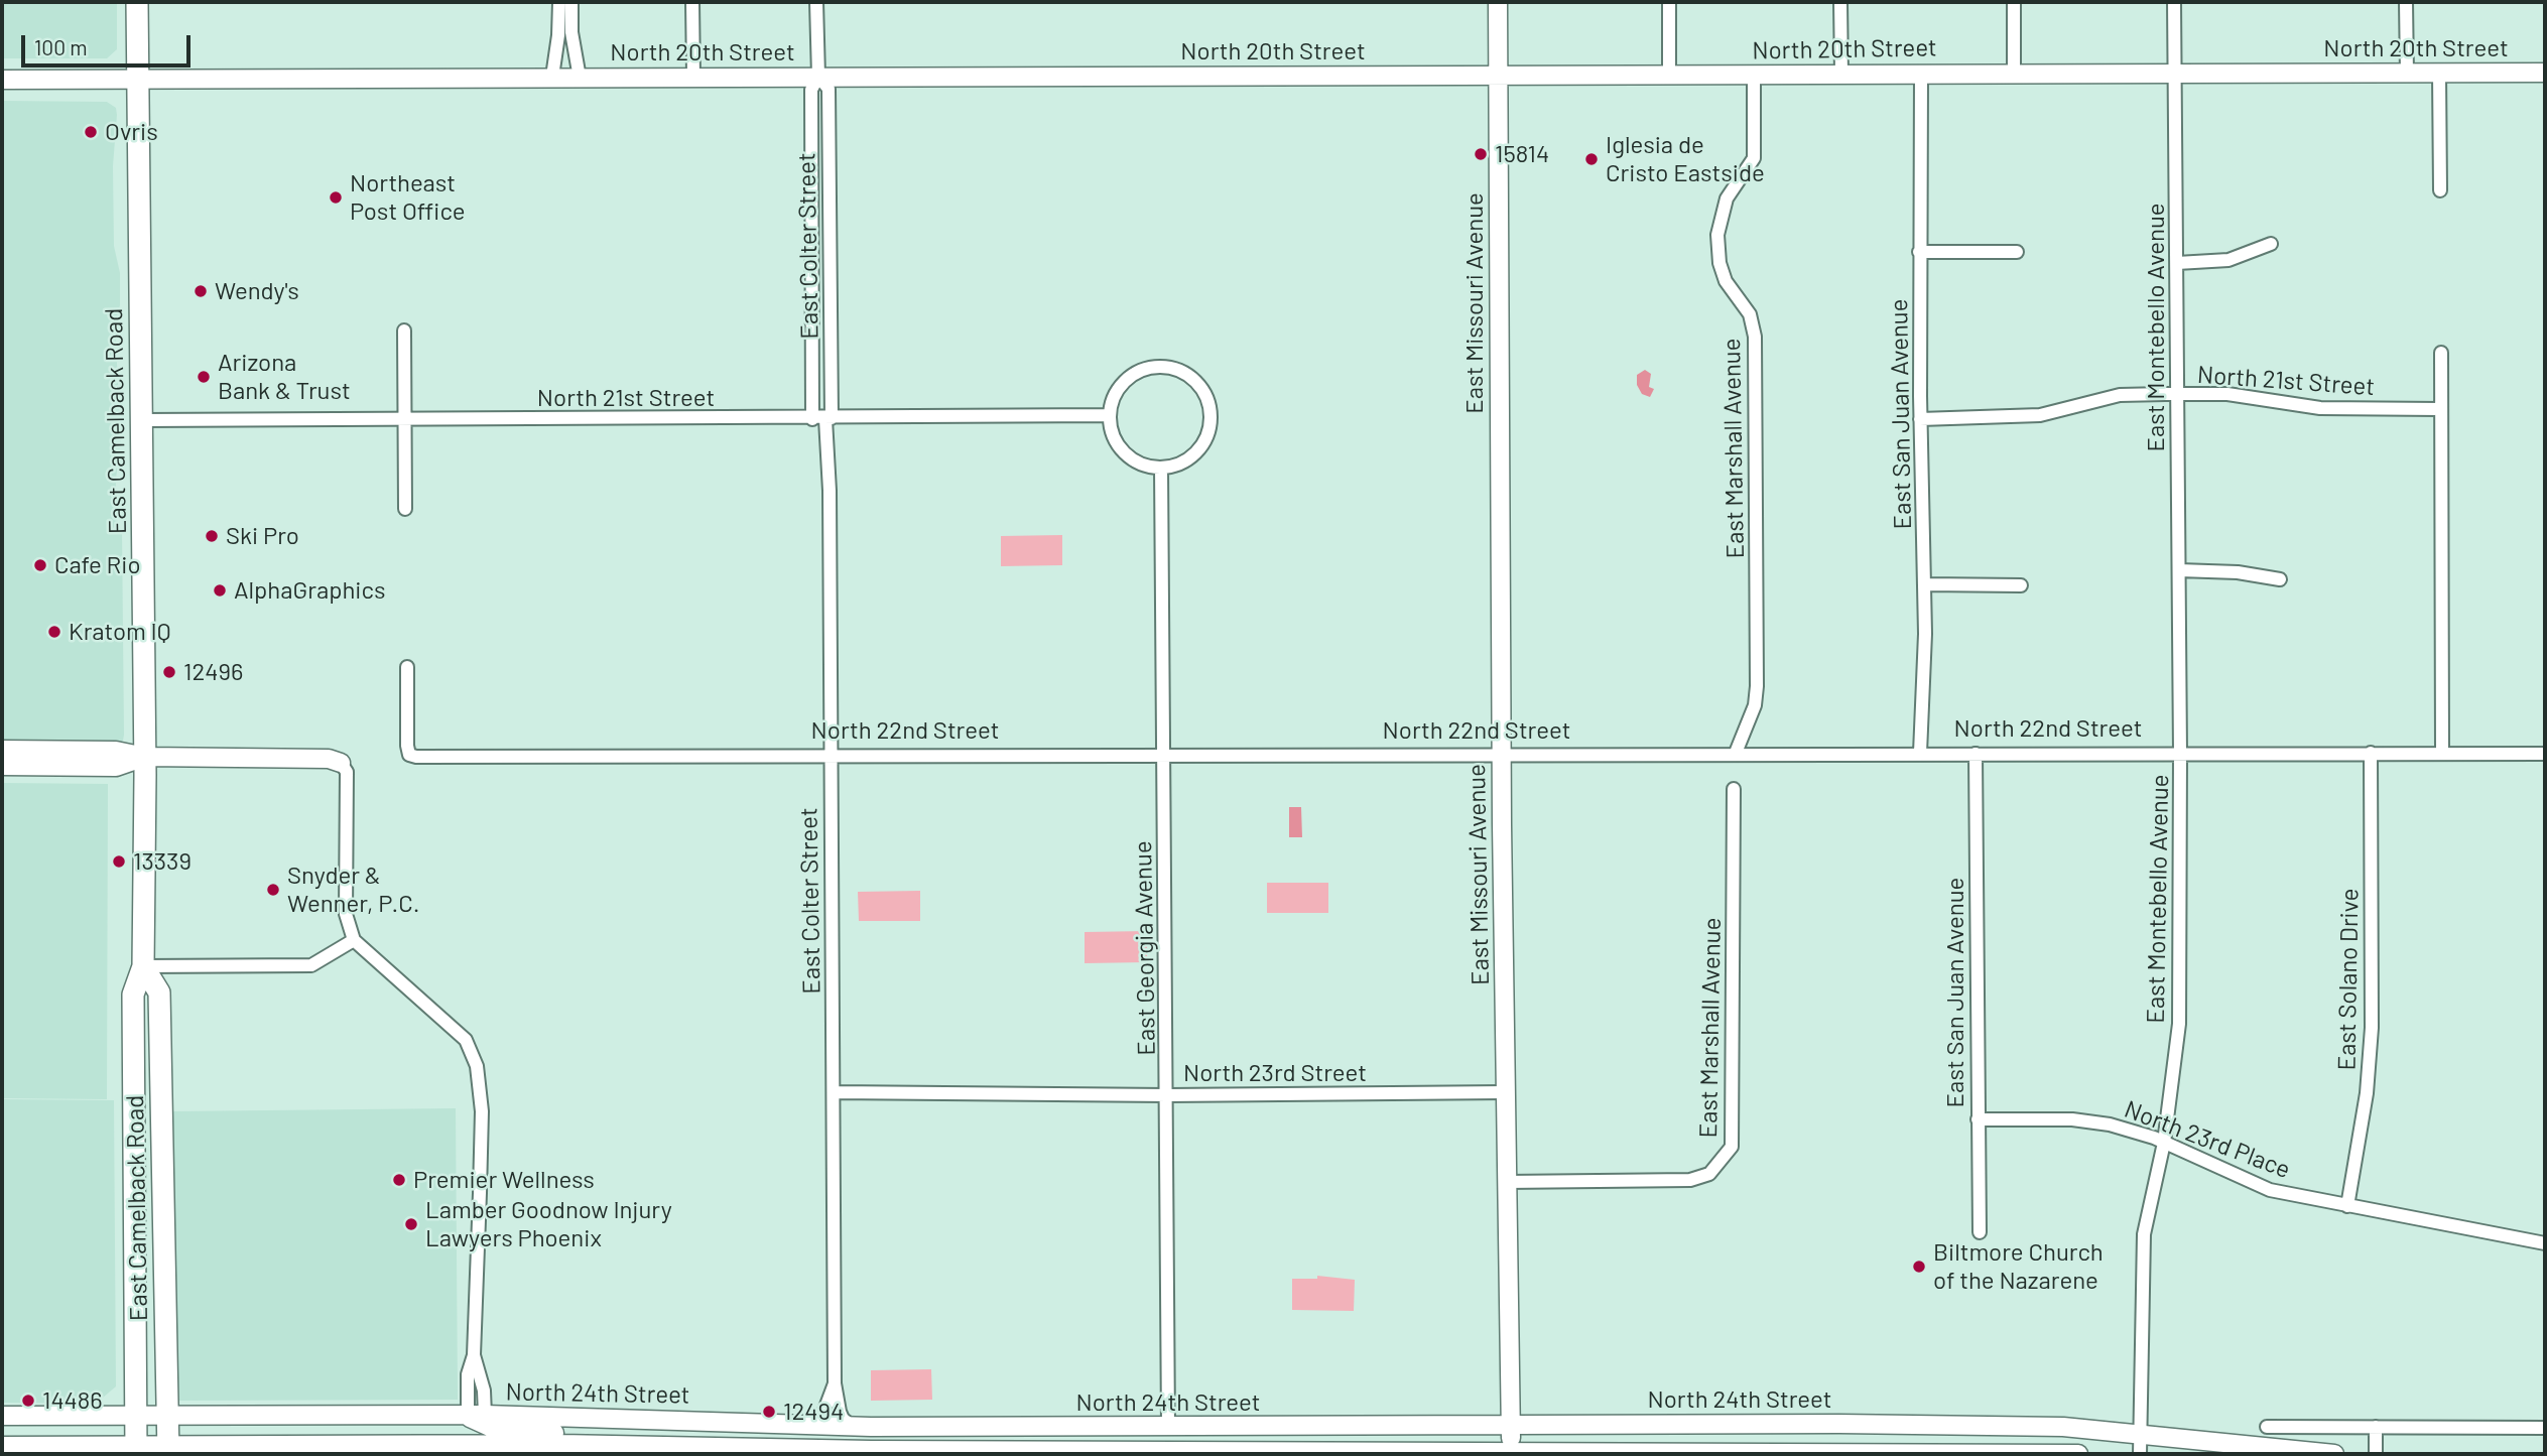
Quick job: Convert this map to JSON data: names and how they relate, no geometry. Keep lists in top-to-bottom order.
{
  "streets": {
    "main road": [
      "North 20th Street",
      "East Missouri Avenue",
      "East Camelback Road",
      "North 24th Street"
    ],
    "street": [
      "East Colter Street",
      "East Montebello Avenue",
      "North 21st Street",
      "East San Juan Avenue",
      "East Marshall Avenue",
      "North 22nd Street",
      "East Georgia Avenue",
      "East Solano Drive",
      "North 23rd Street",
      "North 23rd Place"
    ]
  },
  "crossings": [
    ["North 20th Street", "East Colter Street"],
    ["North 20th Street", "East Missouri Avenue"],
    ["North 20th Street", "East Montebello Avenue"],
    ["North 20th Street", "East San Juan Avenue"],
    ["North 20th Street", "East Camelback Road"],
    ["North 20th Street", "East Marshall Avenue"],
    ["East Colter Street", "North 21st Street"],
    ["East Colter Street", "North 22nd Street"],
    ["East Colter Street", "North 23rd Street"],
    ["East Colter Street", "North 24th Street"],
    ["East Missouri Avenue", "East Marshall Avenue"],
    ["East Missouri Avenue", "North 22nd Street"],
    ["East Missouri Avenue", "North 23rd Street"],
    ["East Missouri Avenue", "North 24th Street"],
    ["East Montebello Avenue", "North 21st Street"],
    ["East Montebello Avenue", "North 22nd Street"],
    ["East Montebello Avenue", "North 23rd Place"],
    ["East Montebello Avenue", "North 24th Street"],
    ["North 21st Street", "East San Juan Avenue"],
    ["North 21st Street", "East Camelback Road"],
    ["North 21st Street", "East Georgia Avenue"],
    ["East San Juan Avenue", "North 22nd Street"],
    ["East San Juan Avenue", "North 23rd Place"],
    ["East Camelback Road", "North 24th Street"],
    ["East Marshall Avenue", "North 22nd Street"],
    ["North 22nd Street", "East Georgia Avenue"],
    ["North 22nd Street", "East Solano Drive"],
    ["East Georgia Avenue", "North 23rd Street"],
    ["East Georgia Avenue", "North 24th Street"],
    ["East Solano Drive", "North 23rd Place"]
  ],
  "places": [
    "Ovris",
    "15814",
    "Iglesia de Cristo Eastside",
    "Northeast Post Office",
    "Wendy's",
    "Arizona Bank & Trust",
    "Ski Pro",
    "Cafe Rio",
    "AlphaGraphics",
    "Kratom IQ",
    "12496",
    "13339",
    "Snyder & Wenner, P.C.",
    "Premier Wellness",
    "Lamber Goodnow Injury Lawyers Phoenix",
    "Biltmore Church of the Nazarene",
    "14486",
    "12494"
  ],
  "scale_bar": "100 m"
}
